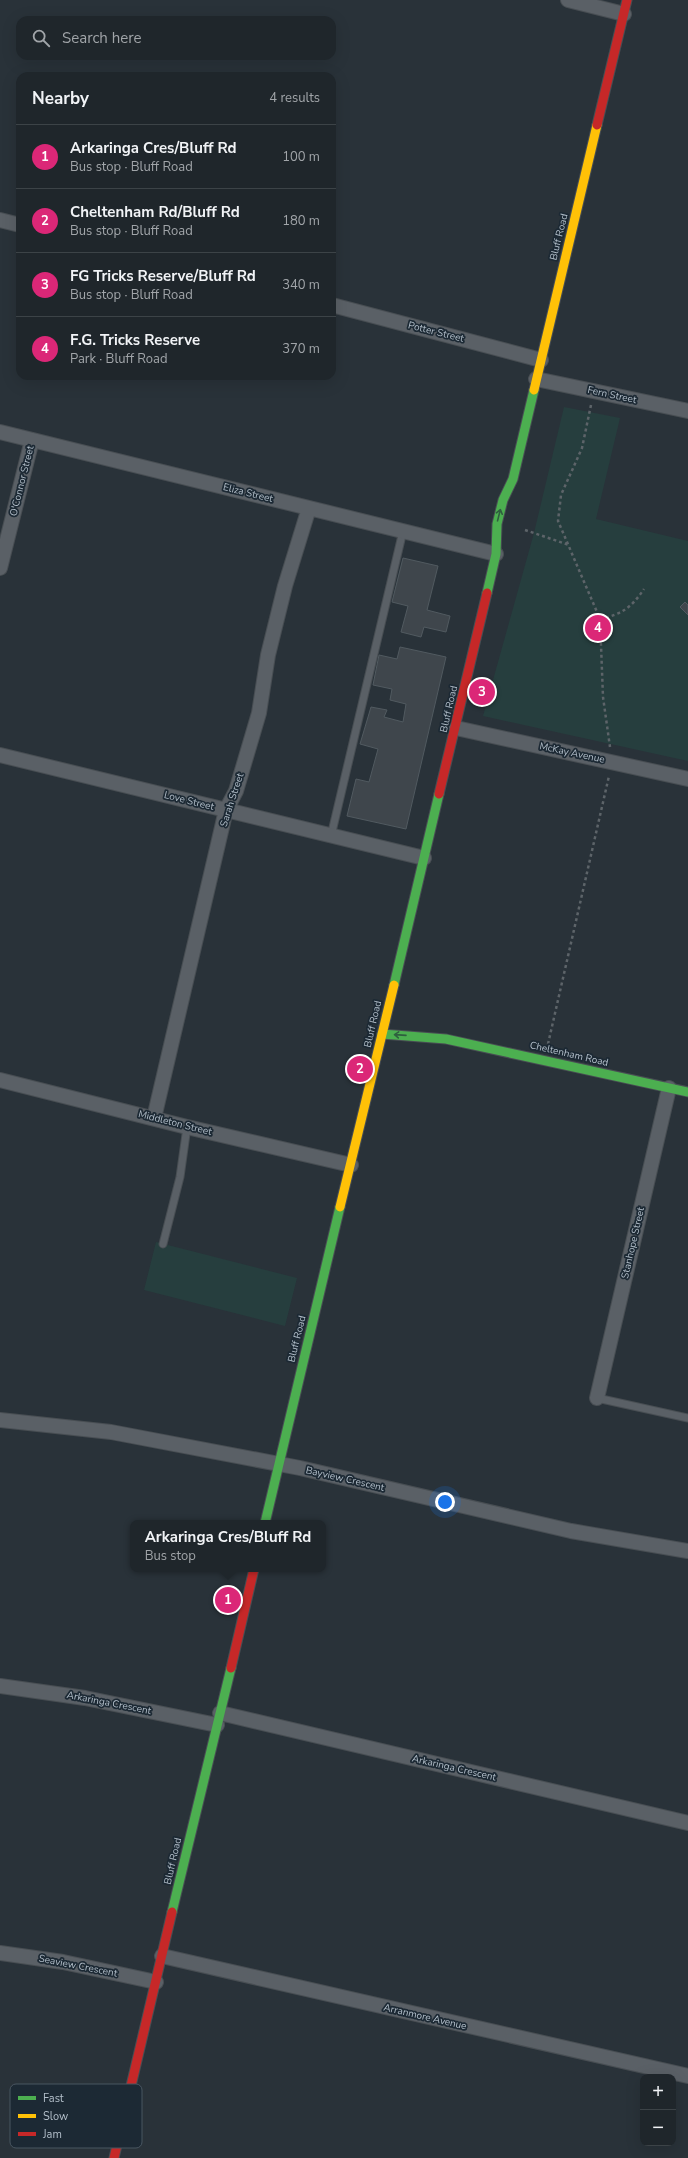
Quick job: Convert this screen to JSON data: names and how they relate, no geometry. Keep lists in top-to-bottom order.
{
  "streets": {
    "main road": ["Bluff Road", "Cheltenham Road"],
    "street": [
      "Potter Street",
      "Fern Street",
      "O'Connor Street",
      "Eliza Street",
      "McKay Avenue",
      "Sarah Street",
      "Love Street",
      "Middleton Street",
      "Stanhope Street",
      "Bayview Crescent",
      "Arkaringa Crescent",
      "Seaview Crescent",
      "Arranmore Avenue"
    ]
  },
  "crossings": [
    ["Bluff Road", "Potter Street"],
    ["Bluff Road", "Fern Street"],
    ["Bluff Road", "Eliza Street"],
    ["Bluff Road", "McKay Avenue"],
    ["Bluff Road", "Love Street"],
    ["Bluff Road", "Cheltenham Road"],
    ["Bluff Road", "Middleton Street"],
    ["Bluff Road", "Bayview Crescent"],
    ["Bluff Road", "Arkaringa Crescent"],
    ["Bluff Road", "Seaview Crescent"],
    ["Bluff Road", "Arranmore Avenue"],
    ["O'Connor Street", "Eliza Street"],
    ["Eliza Street", "Sarah Street"],
    ["Sarah Street", "Love Street"],
    ["Sarah Street", "Middleton Street"],
    ["Cheltenham Road", "Stanhope Street"]
  ],
  "legend": ["Fast", "Slow", "Jam"],
  "page": {
    "search": "Search here",
    "heading": ["Nearby", "4 results"],
    "list": [
      {
        "mark": "1",
        "name": "Arkaringa Cres/Bluff Rd",
        "note": "Bus stop · Bluff Road",
        "value": "100 m"
      },
      {
        "mark": "2",
        "name": "Cheltenham Rd/Bluff Rd",
        "note": "Bus stop · Bluff Road",
        "value": "180 m"
      },
      {
        "mark": "3",
        "name": "FG Tricks Reserve/Bluff Rd",
        "note": "Bus stop · Bluff Road",
        "value": "340 m"
      },
      {
        "mark": "4",
        "name": "F.G. Tricks Reserve",
        "note": "Park · Bluff Road",
        "value": "370 m"
      }
    ],
    "pins": [
      "4",
      "3",
      "2",
      "1"
    ],
    "popup": ["Arkaringa Cres/Bluff Rd", "Bus stop"],
    "map_buttons": ["+", "−"]
  }
}
